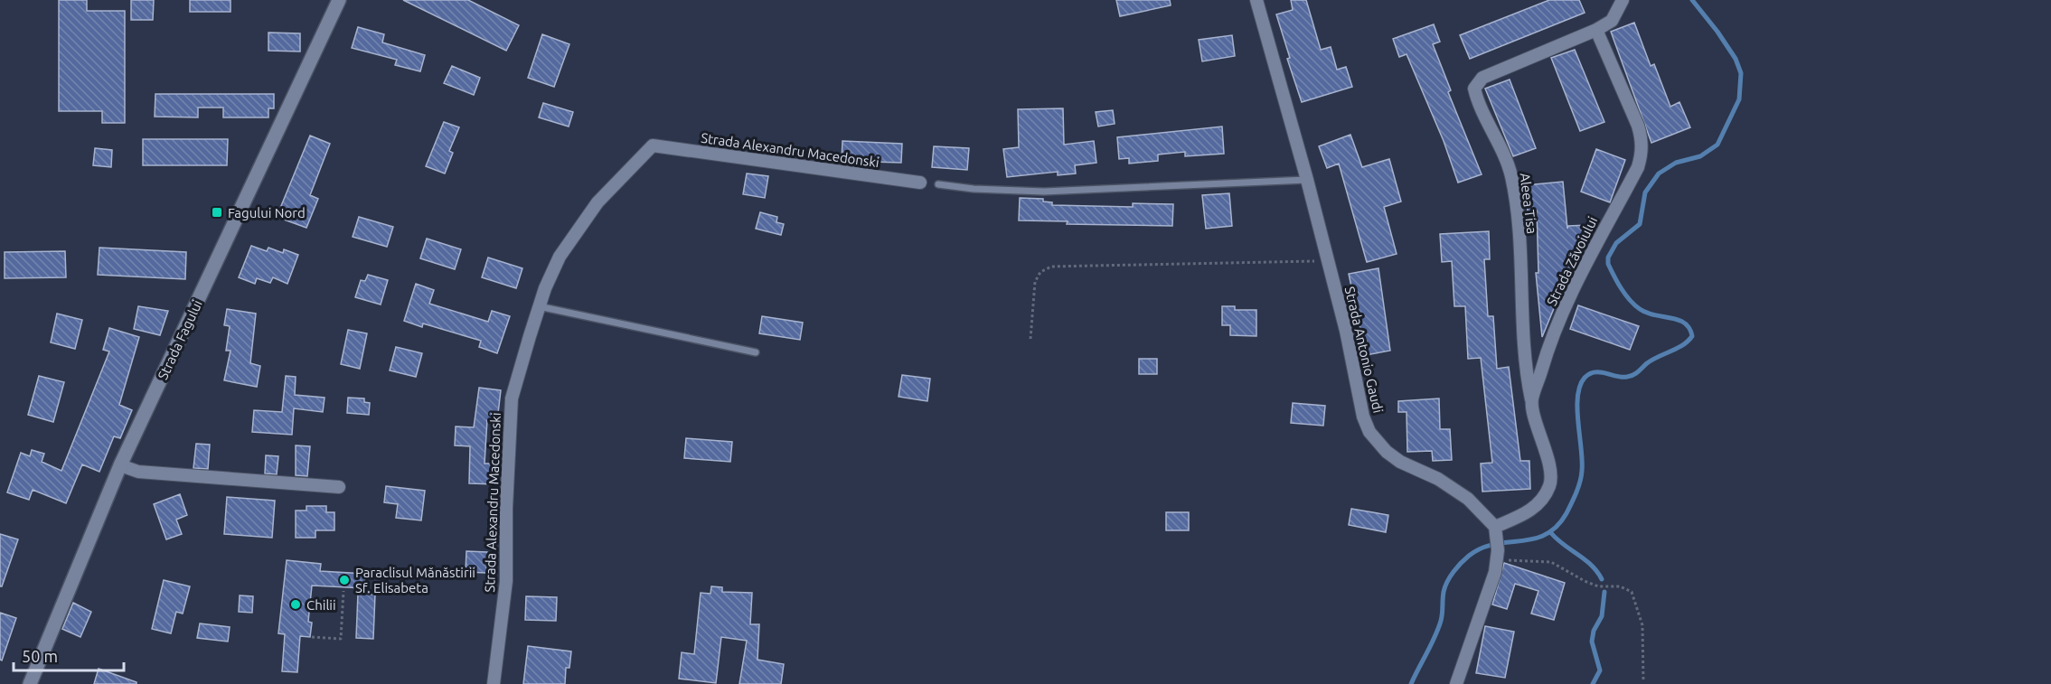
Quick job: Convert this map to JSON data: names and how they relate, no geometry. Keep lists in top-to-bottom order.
{
  "streets": {
    "street": [
      "Strada Alexandru Macedonski",
      "Aleea Tisa",
      "Strada Zăvoiului",
      "Strada Fagului",
      "Strada Antonio Gaudi"
    ]
  },
  "crossings": [
    ["Aleea Tisa", "Strada Zăvoiului"]
  ],
  "places": {
    "transit": ["Fagului Nord"],
    "other": ["Paraclisul Mănăstirii Sf. Elisabeta", "Chilii"]
  },
  "scale_bar": "50 m"
}
